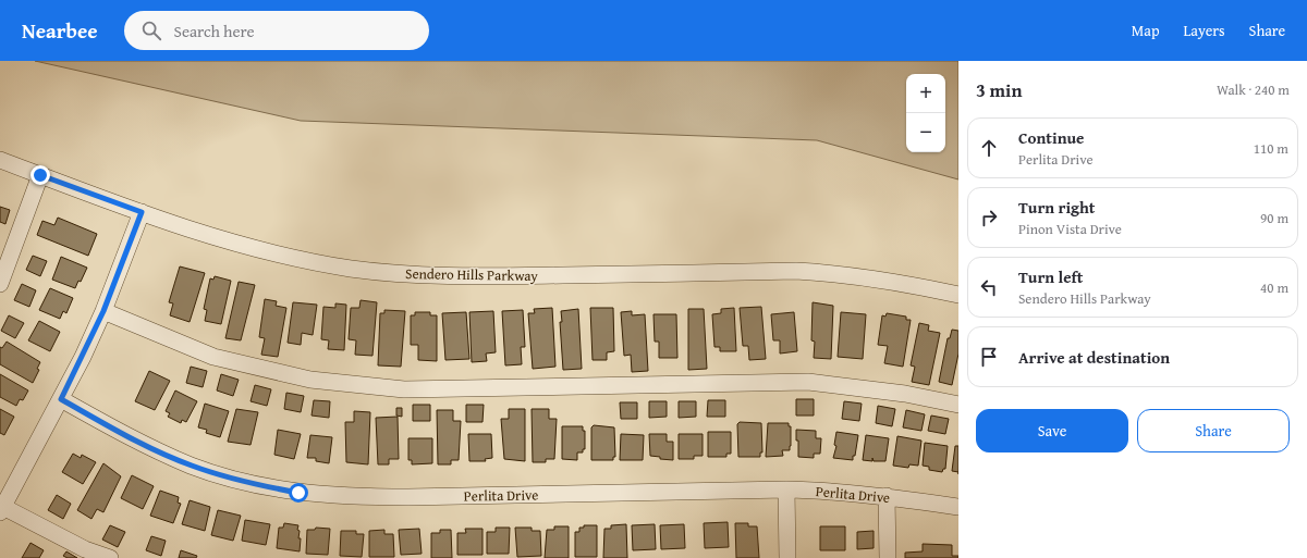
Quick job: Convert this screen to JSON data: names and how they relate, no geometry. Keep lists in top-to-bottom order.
{
  "streets": {
    "street": ["Sendero Hills Parkway", "Perlita Drive"]
  },
  "page": {
    "header": "Nearbee",
    "search": "Search here",
    "nav": ["Map", "Layers", "Share"],
    "heading": ["3 min", "Walk · 240 m"],
    "map_buttons": ["+", "−"],
    "list": [
      ["Continue", "Perlita Drive", "110 m"],
      ["Turn right", "Pinon Vista Drive", "90 m"],
      ["Turn left", "Sendero Hills Parkway", "40 m"],
      "Arrive at destination"
    ],
    "buttons": ["Save", "Share"]
  }
}
